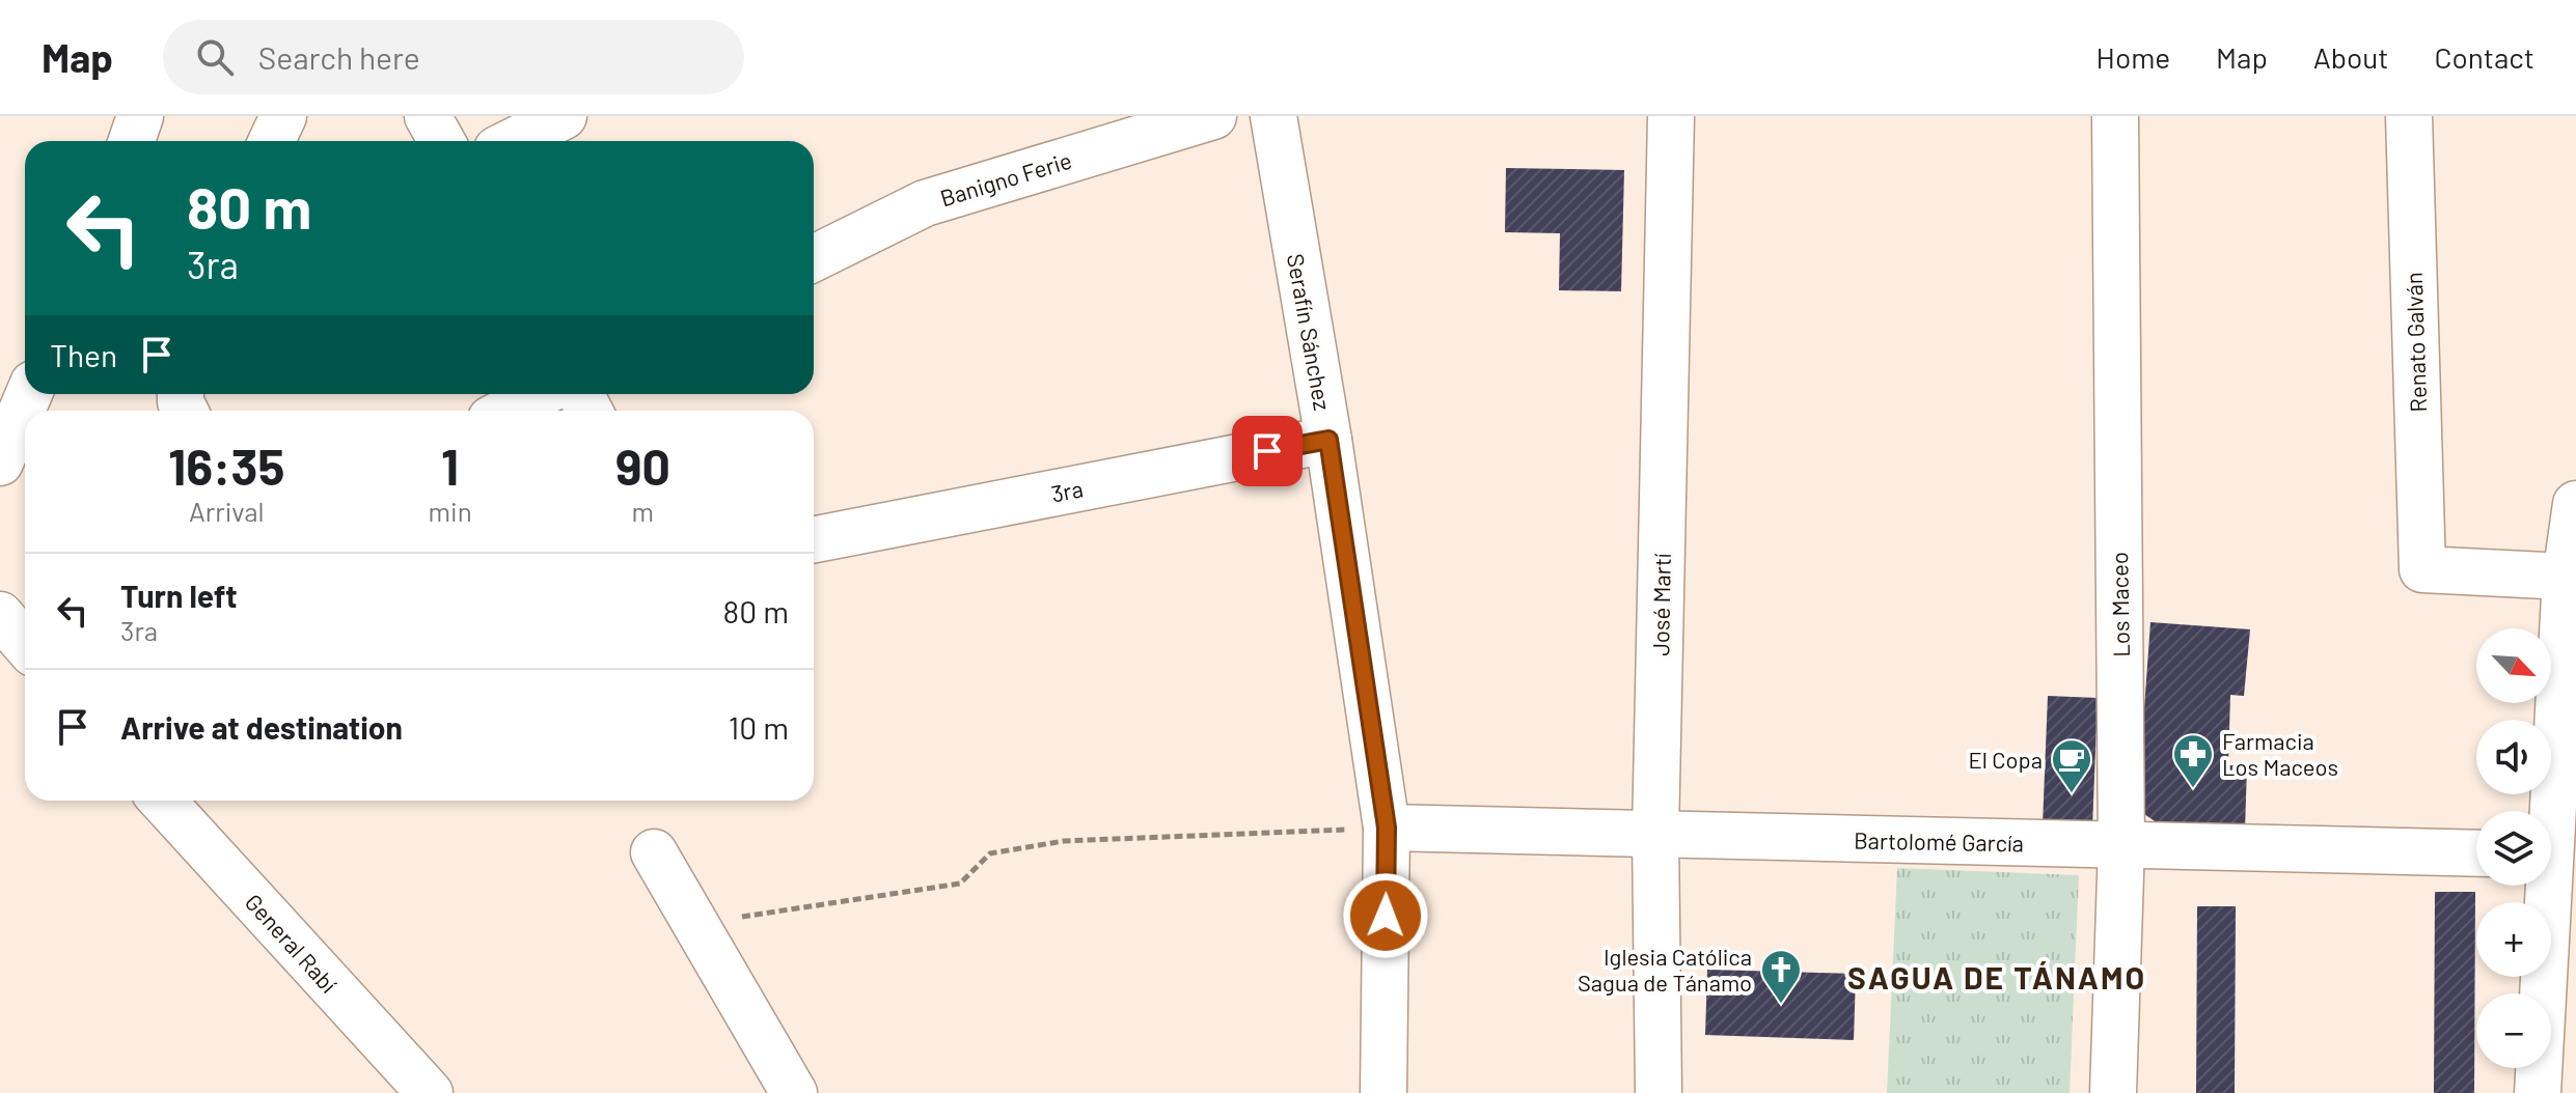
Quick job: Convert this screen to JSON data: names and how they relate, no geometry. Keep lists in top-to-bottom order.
{
  "streets": {
    "street": [
      "Banigno Ferie",
      "Serafín Sánchez",
      "Renato Galván",
      "3ra",
      "José Martí",
      "Los Maceo",
      "Bartolomé García",
      "General Rabí"
    ]
  },
  "crossings": [
    ["Serafín Sánchez", "3ra"],
    ["Serafín Sánchez", "Bartolomé García"],
    ["José Martí", "Bartolomé García"],
    ["Los Maceo", "Bartolomé García"]
  ],
  "districts": ["SAGUA DE TÁNAMO"],
  "places": {
    "pharmacy": ["Farmacia Los Maceos"],
    "cafe": ["El Copa"],
    "church": ["Iglesia Católica Sagua de Tánamo"]
  },
  "north": "bottom right",
  "page": {
    "header": "Map",
    "search": "Search here",
    "nav": [
      "Home",
      "Map",
      "About",
      "Contact"
    ],
    "turn": ["80 m", "3ra"],
    "then": "Then",
    "eta": [
      "16:35",
      "Arrival",
      "1",
      "min",
      "90",
      "m"
    ],
    "list": [
      {
        "name": "Turn left",
        "note": "3ra",
        "value": "80 m"
      },
      {
        "name": "Arrive at destination",
        "value": "10 m"
      }
    ],
    "map_buttons": ["+", "−"]
  }
}
